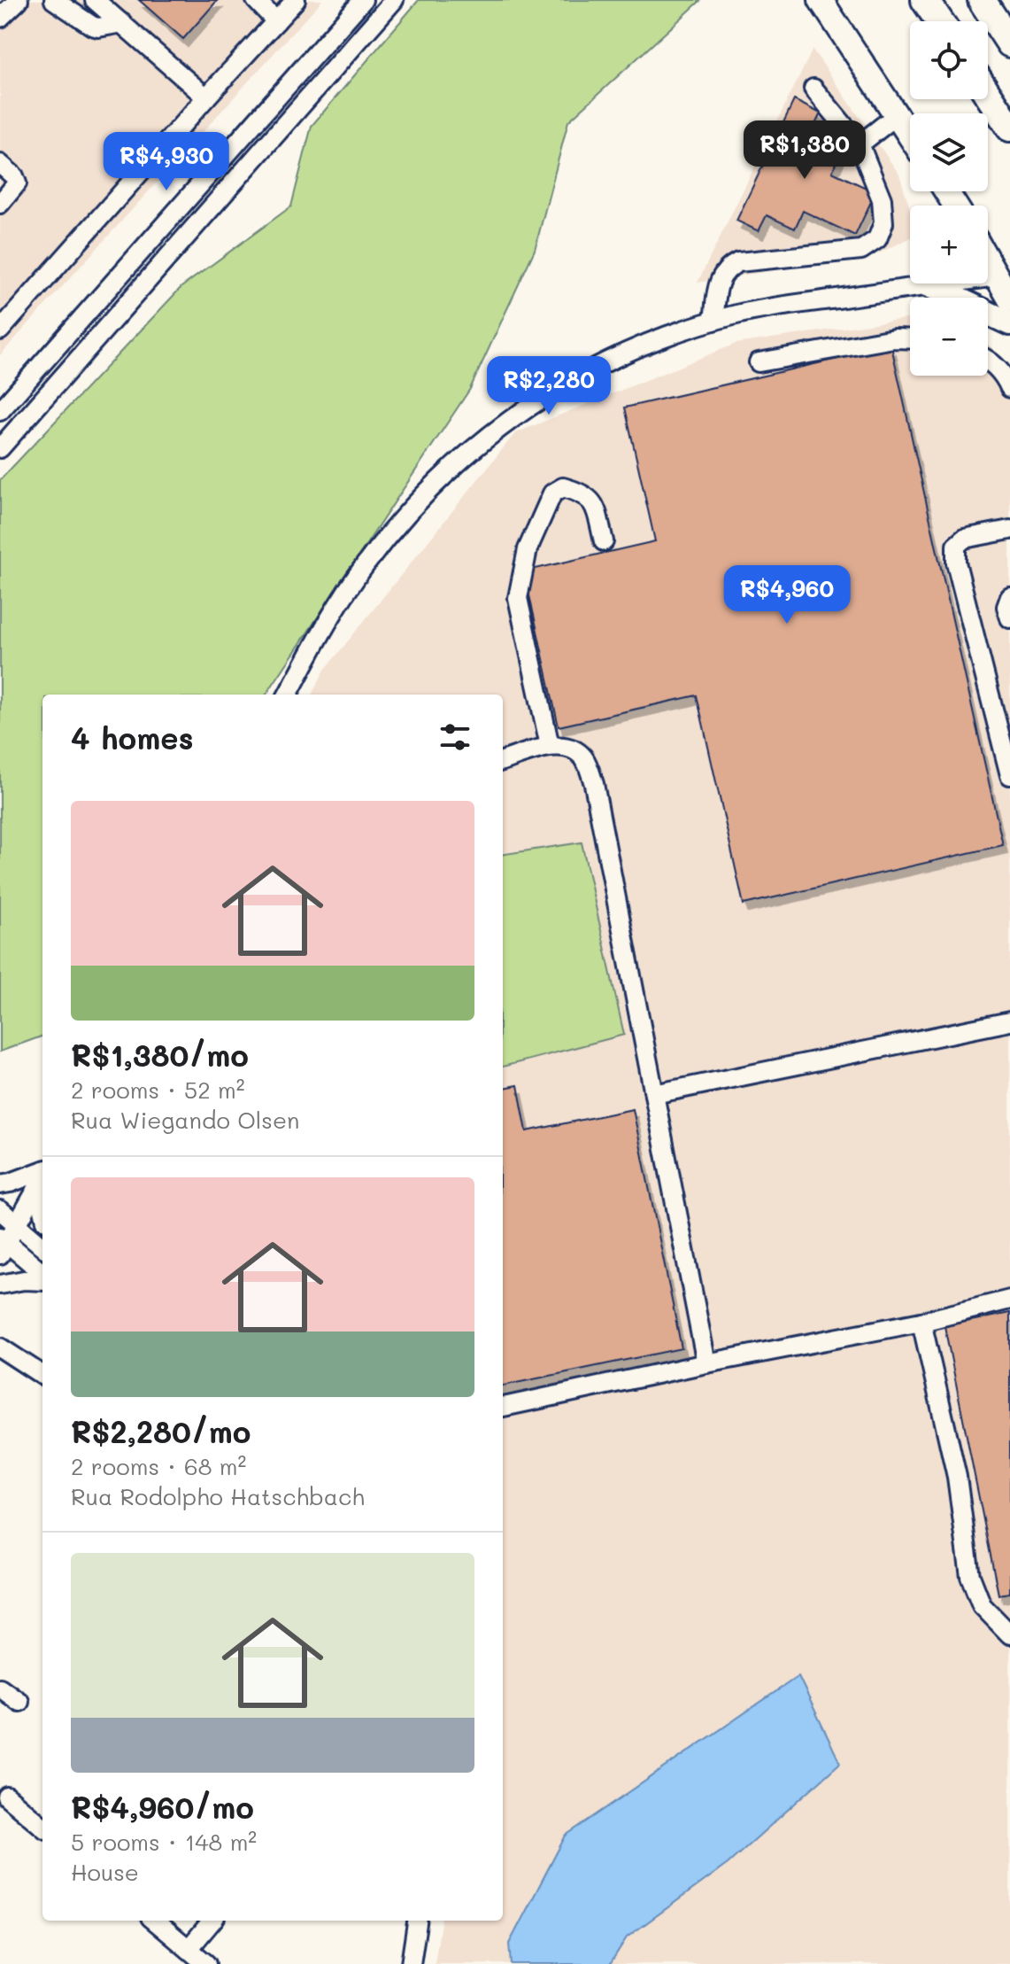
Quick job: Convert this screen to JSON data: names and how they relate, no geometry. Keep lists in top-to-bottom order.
{
  "page": {
    "map_buttons": ["+", "−"],
    "price": [
      "R$1,380",
      "R$4,930",
      "R$2,280",
      "R$4,960"
    ],
    "heading": "4 homes",
    "list": [
      {
        "name": "R$1,380/mo",
        "note": "2 rooms · 52 m² · Rua Wiegando Olsen"
      },
      {
        "name": "R$2,280/mo",
        "note": "2 rooms · 68 m² · Rua Rodolpho Hatschbach"
      },
      {
        "name": "R$4,960/mo",
        "note": "5 rooms · 148 m² · House"
      }
    ]
  }
}
